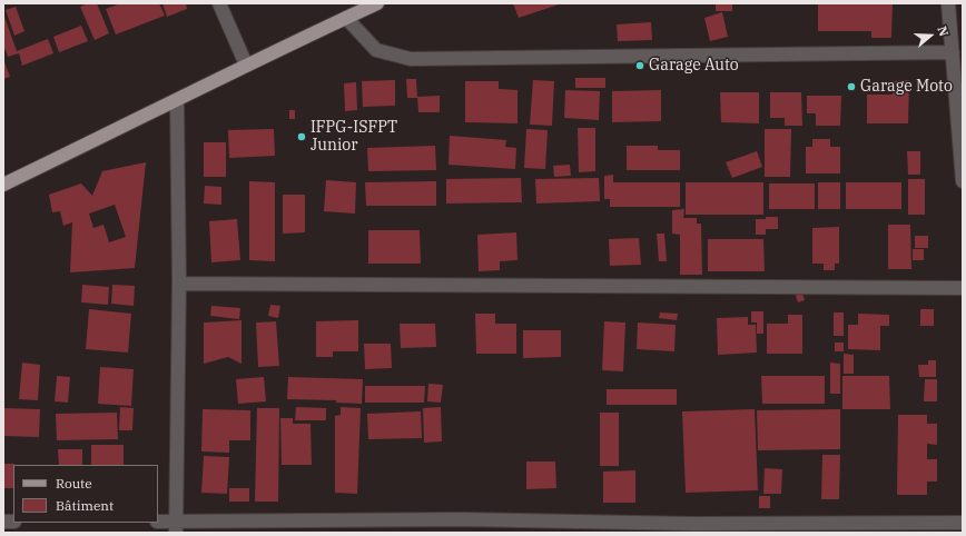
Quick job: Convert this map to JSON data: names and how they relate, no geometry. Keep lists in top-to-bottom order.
{
  "places": ["Garage Auto", "Garage Moto", "IFPG-ISFPT Junior"],
  "legend": ["Route", "Bâtiment"],
  "north": "right"
}
